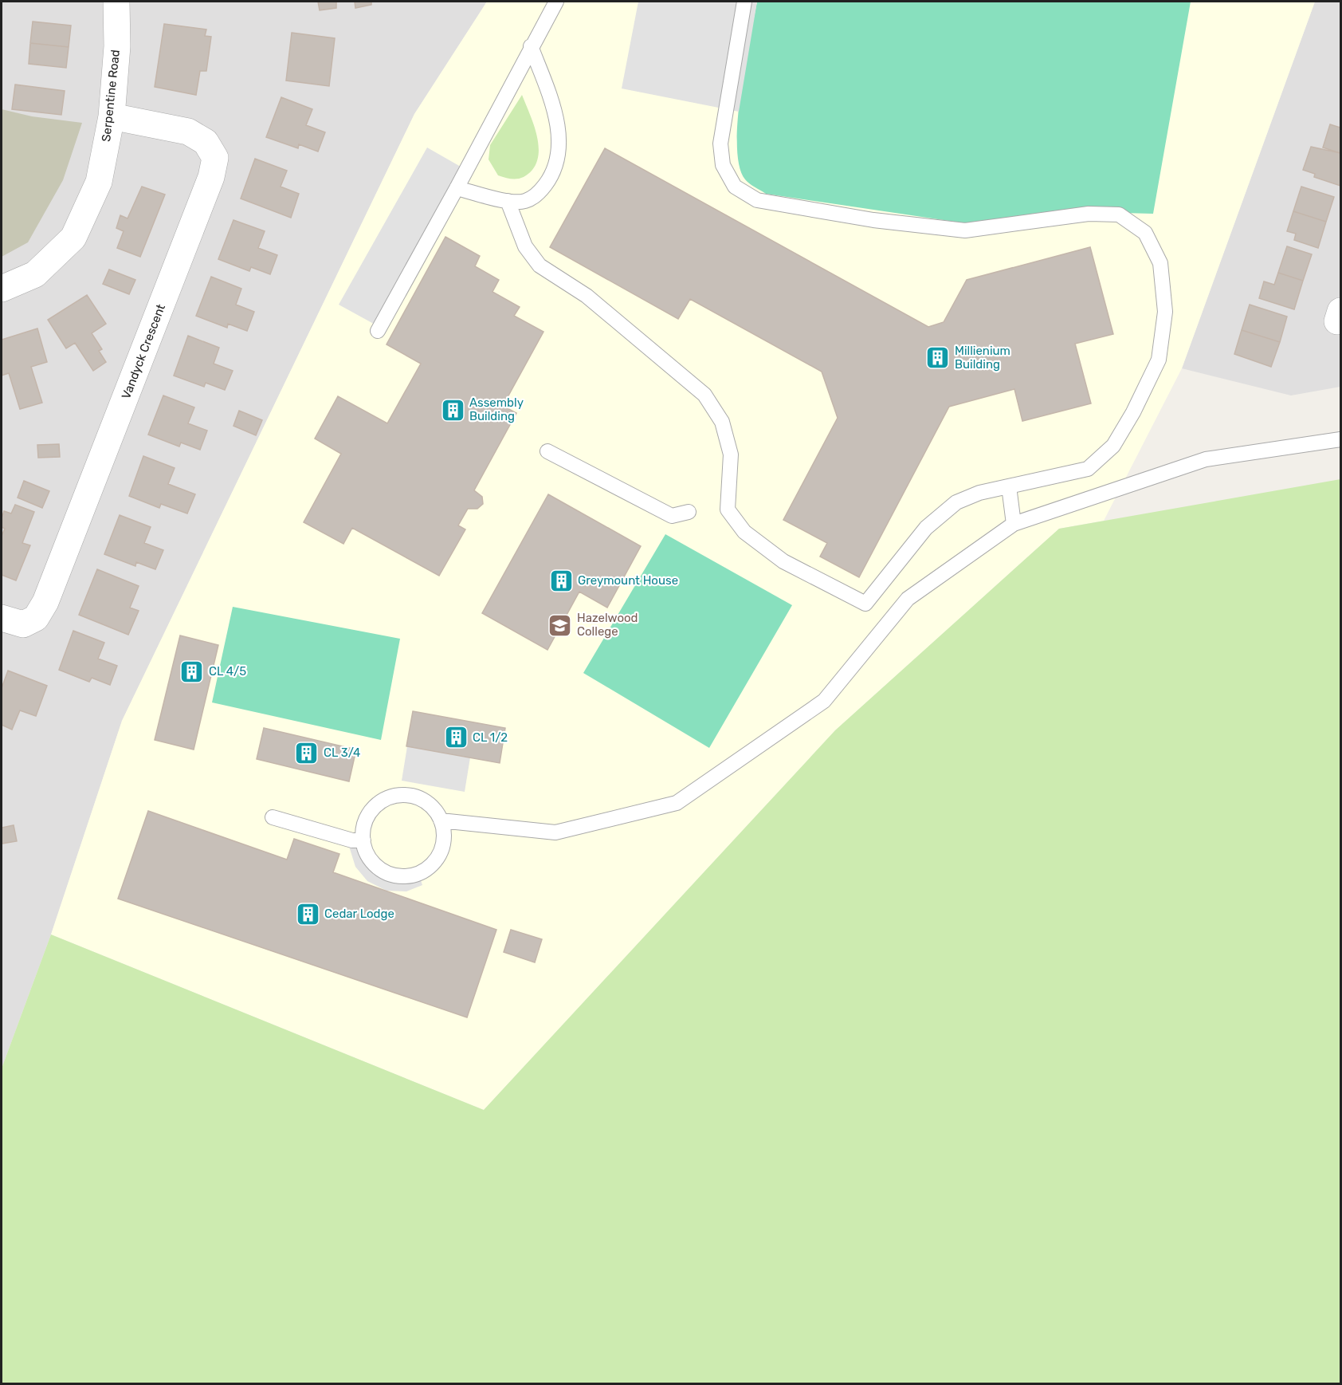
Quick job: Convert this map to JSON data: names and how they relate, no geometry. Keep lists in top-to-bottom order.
{
  "streets": {
    "street": ["Serpentine Road", "Vandyck Crescent"]
  },
  "crossings": [
    ["Serpentine Road", "Vandyck Crescent"]
  ],
  "places": {
    "building": [
      "Millienium Building",
      "Assembly Building",
      "Greymount House",
      "CL 4/5",
      "CL 1/2",
      "CL 3/4",
      "Cedar Lodge"
    ],
    "school or university": ["Hazelwood College"]
  }
}
